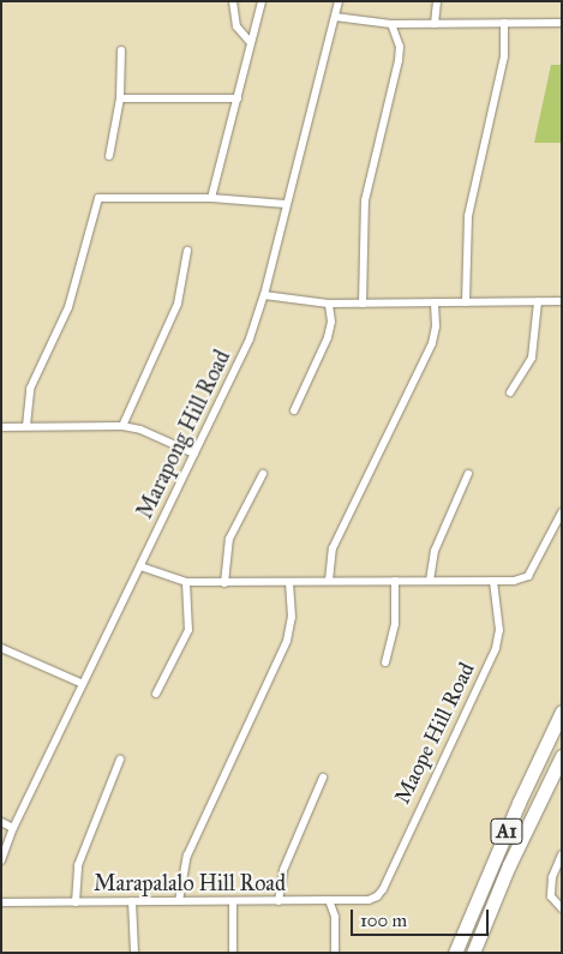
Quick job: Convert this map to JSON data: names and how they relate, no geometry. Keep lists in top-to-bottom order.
{
  "streets": {
    "highway": ["A1"],
    "street": ["Marapong Hill Road", "Maope Hill Road", "Marapalalo Hill Road"]
  },
  "crossings": [
    ["Maope Hill Road", "Marapalalo Hill Road"]
  ],
  "scale_bar": "100 m"
}
